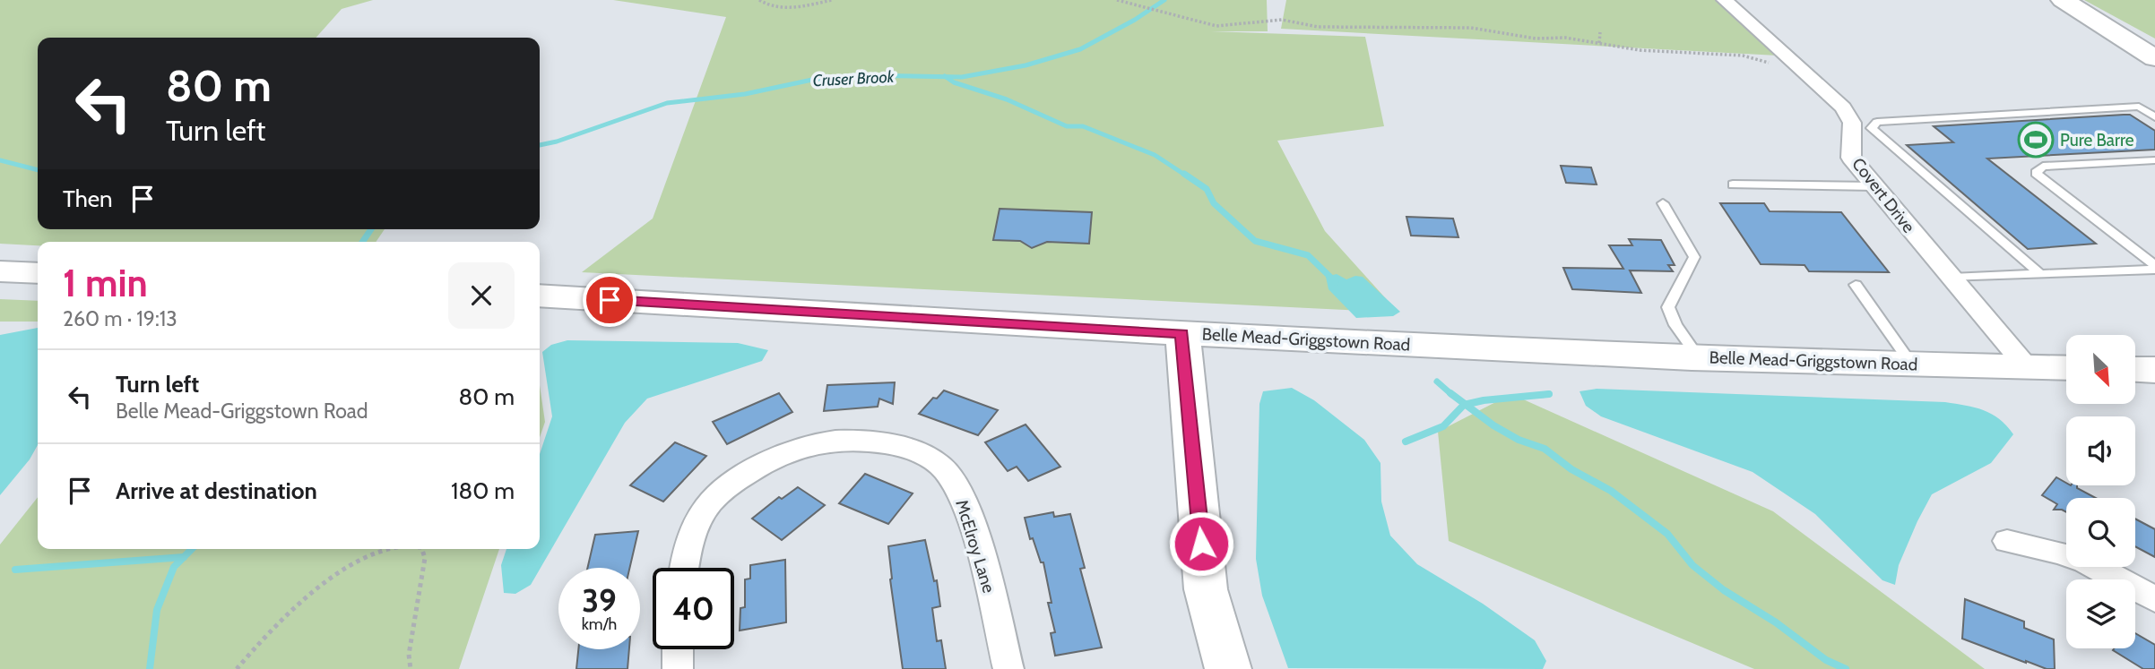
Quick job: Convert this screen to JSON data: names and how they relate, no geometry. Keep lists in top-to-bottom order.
{
  "streets": {
    "main road": ["Belle Mead-Griggstown Road"],
    "street": ["Covert Drive", "McElroy Lane"]
  },
  "crossings": [
    ["Covert Drive", "Belle Mead-Griggstown Road"]
  ],
  "water": ["Cruser Brook"],
  "places": {
    "sports": ["Pure Barre"]
  },
  "north": "bottom right",
  "page": {
    "turn": ["80 m", "Turn left"],
    "then": "Then",
    "heading": ["1 min", "260 m · 19:13"],
    "list": [
      {
        "name": "Turn left",
        "note": "Belle Mead-Griggstown Road",
        "value": "80 m"
      },
      {
        "name": "Arrive at destination",
        "value": "180 m"
      }
    ],
    "speed": "39 km/h",
    "limit": "40"
  }
}
